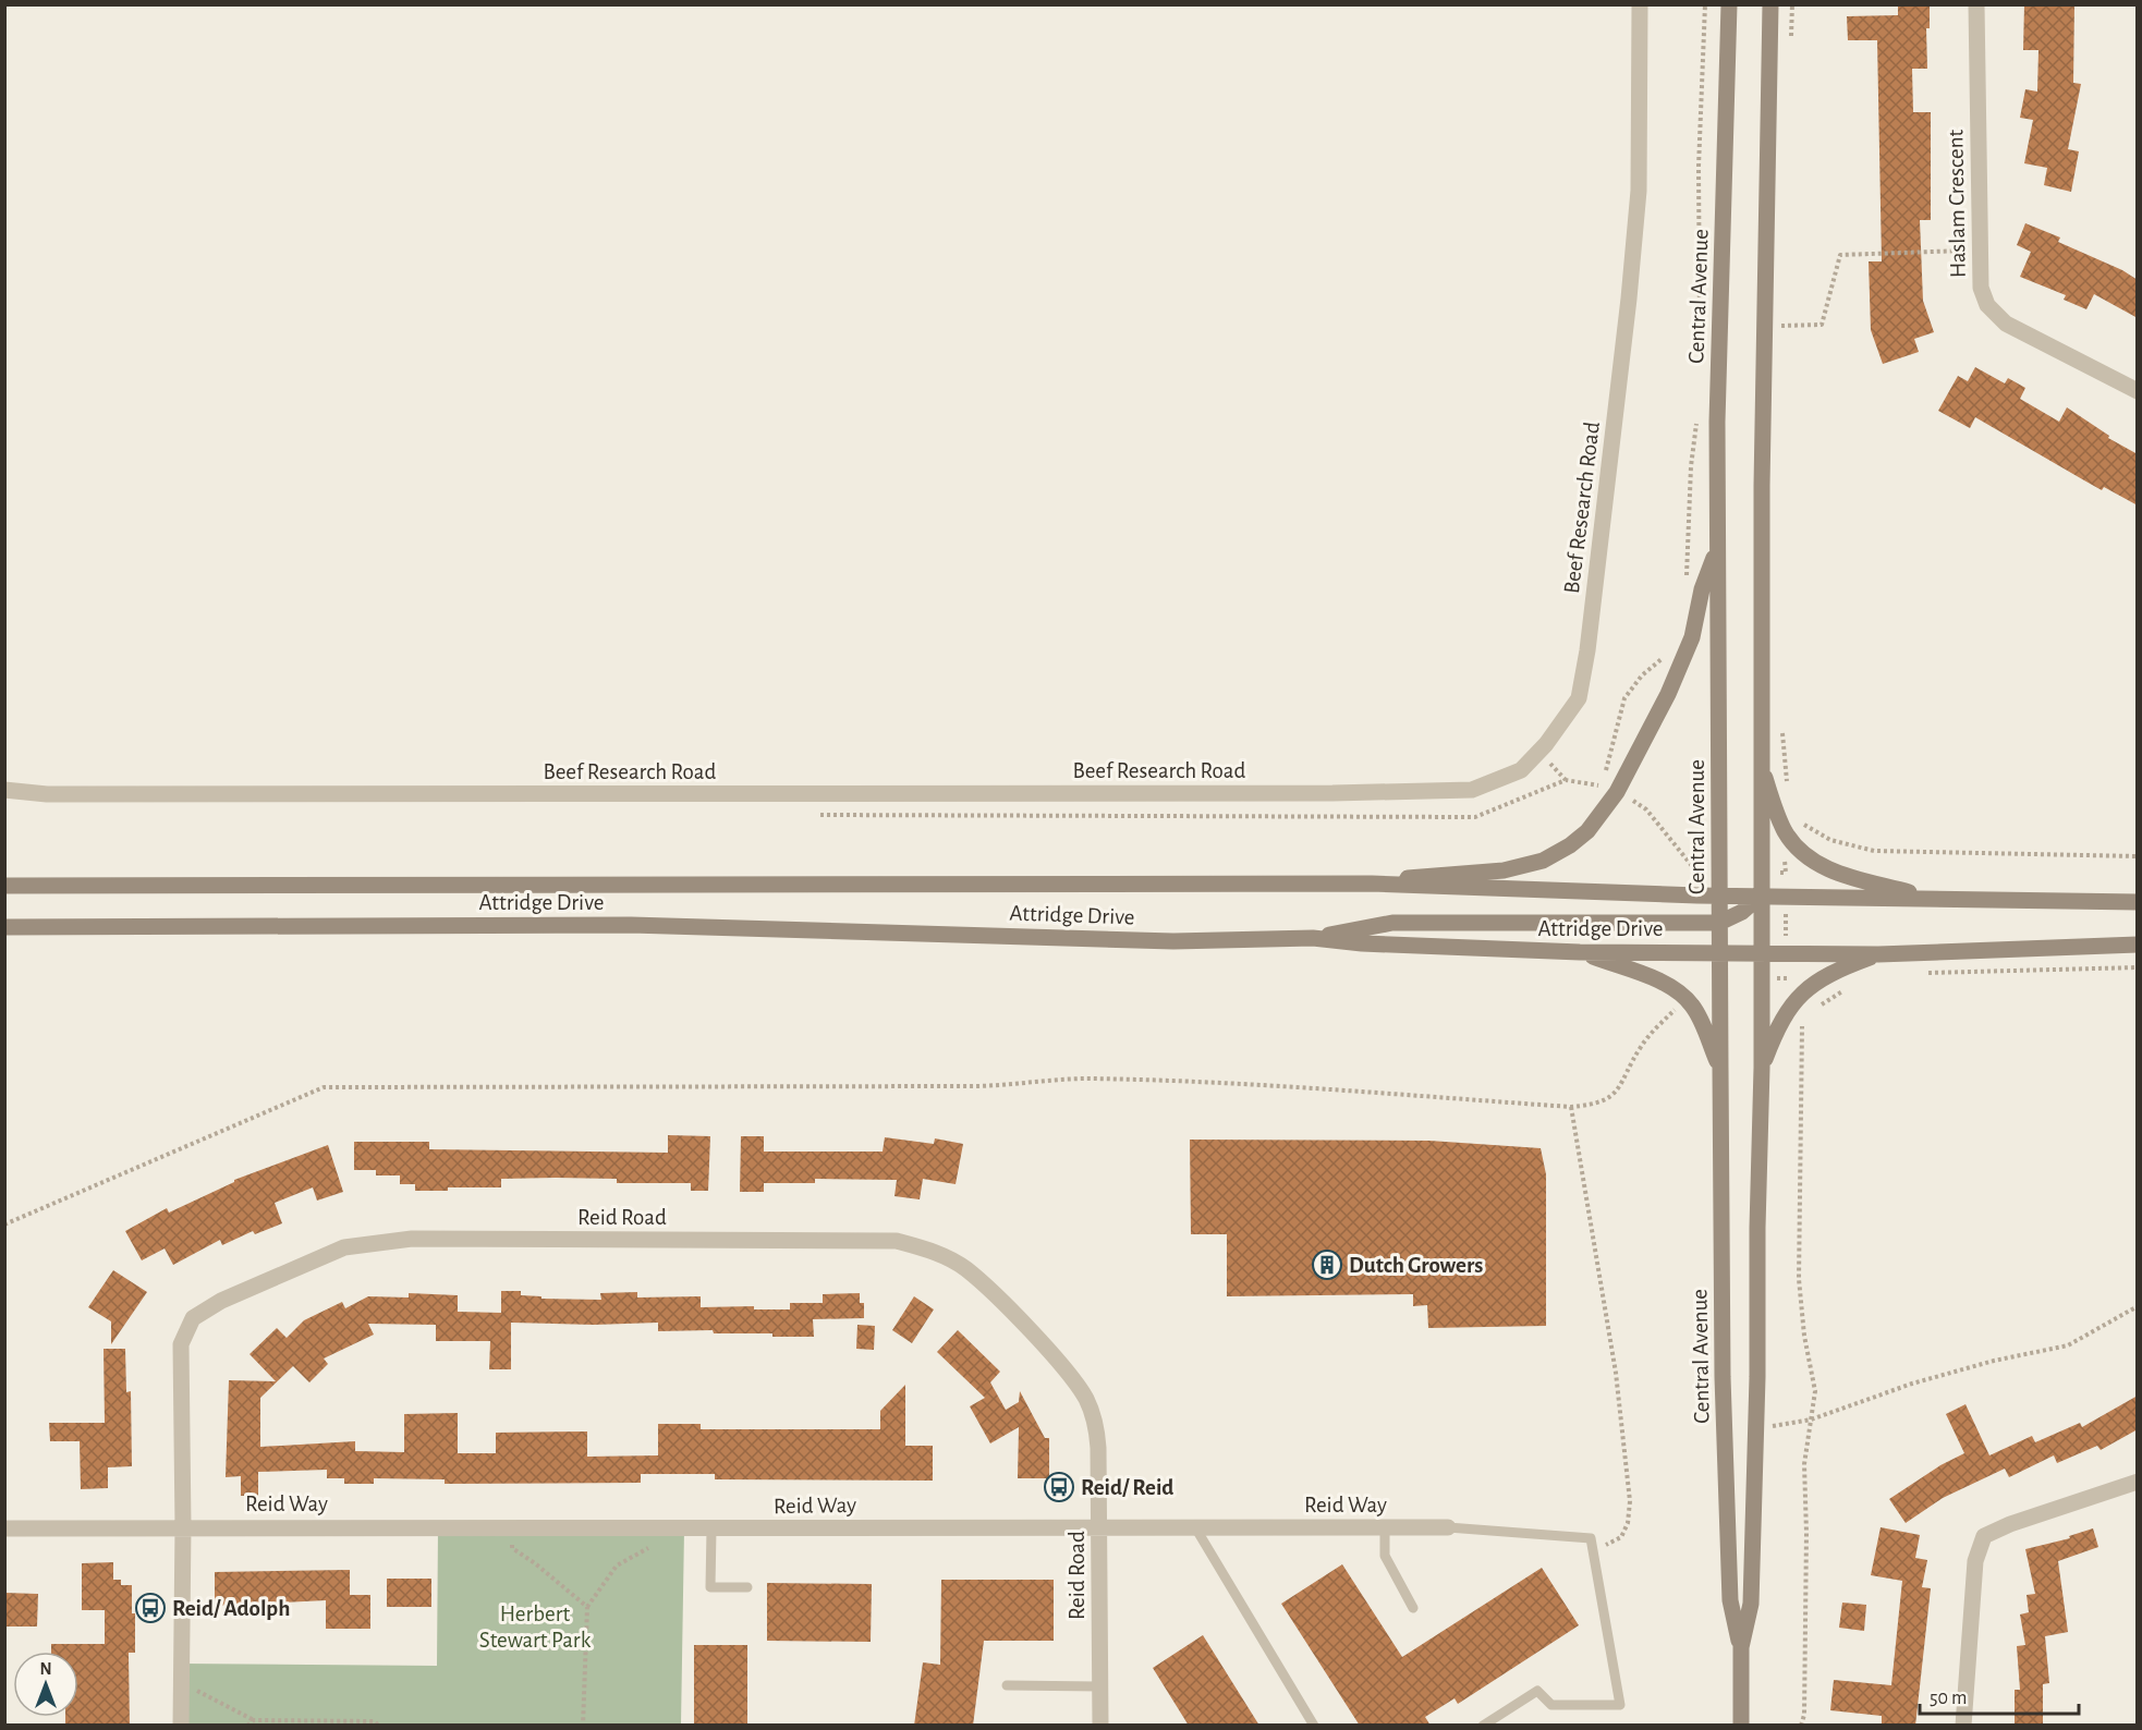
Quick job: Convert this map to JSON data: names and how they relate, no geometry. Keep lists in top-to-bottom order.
{
  "streets": {
    "main road": ["Central Avenue", "Attridge Drive"],
    "street": [
      "Haslam Crescent",
      "Beef Research Road",
      "Reid Road",
      "Reid Way"
    ]
  },
  "crossings": [
    ["Central Avenue", "Attridge Drive"],
    ["Reid Road", "Reid Way"]
  ],
  "parks": ["Herbert Stewart Park"],
  "places": {
    "building": ["Dutch Growers"],
    "bus stop": ["Reid/ Reid", "Reid/ Adolph"]
  },
  "scale_bar": "50 m",
  "north": "top"
}
